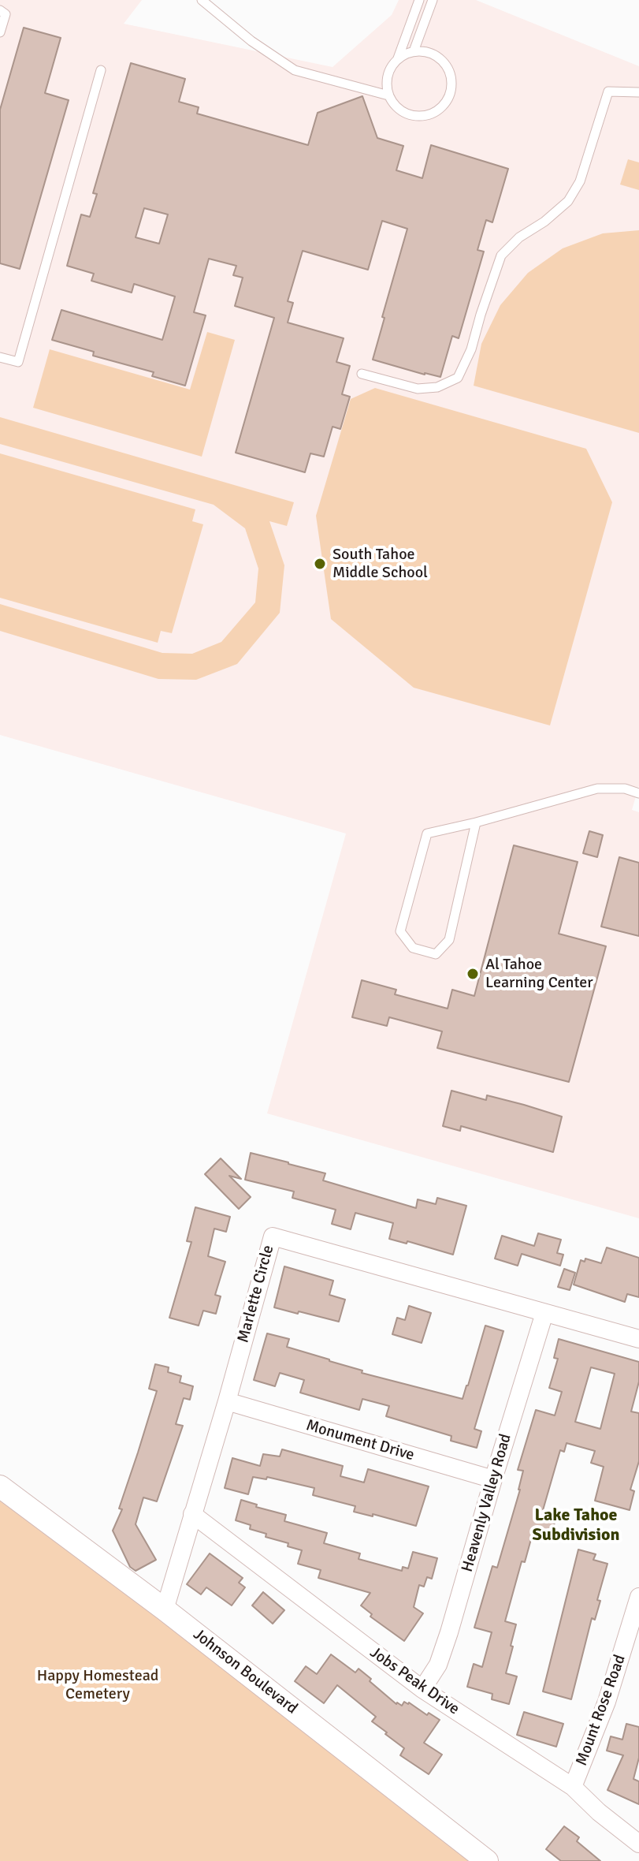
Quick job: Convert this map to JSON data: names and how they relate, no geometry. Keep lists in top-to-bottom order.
{
  "streets": {
    "street": [
      "Marlette Circle",
      "Monument Drive",
      "Heavenly Valley Road",
      "Johnson Boulevard",
      "Jobs Peak Drive",
      "Mount Rose Road"
    ]
  },
  "crossings": [
    ["Marlette Circle", "Monument Drive"],
    ["Marlette Circle", "Heavenly Valley Road"],
    ["Marlette Circle", "Johnson Boulevard"],
    ["Marlette Circle", "Jobs Peak Drive"],
    ["Monument Drive", "Heavenly Valley Road"],
    ["Heavenly Valley Road", "Jobs Peak Drive"],
    ["Jobs Peak Drive", "Mount Rose Road"]
  ],
  "districts": ["Lake Tahoe Subdivision"],
  "parks": ["Happy Homestead Cemetery"],
  "places": ["South Tahoe Middle School", "Al Tahoe Learning Center"]
}
